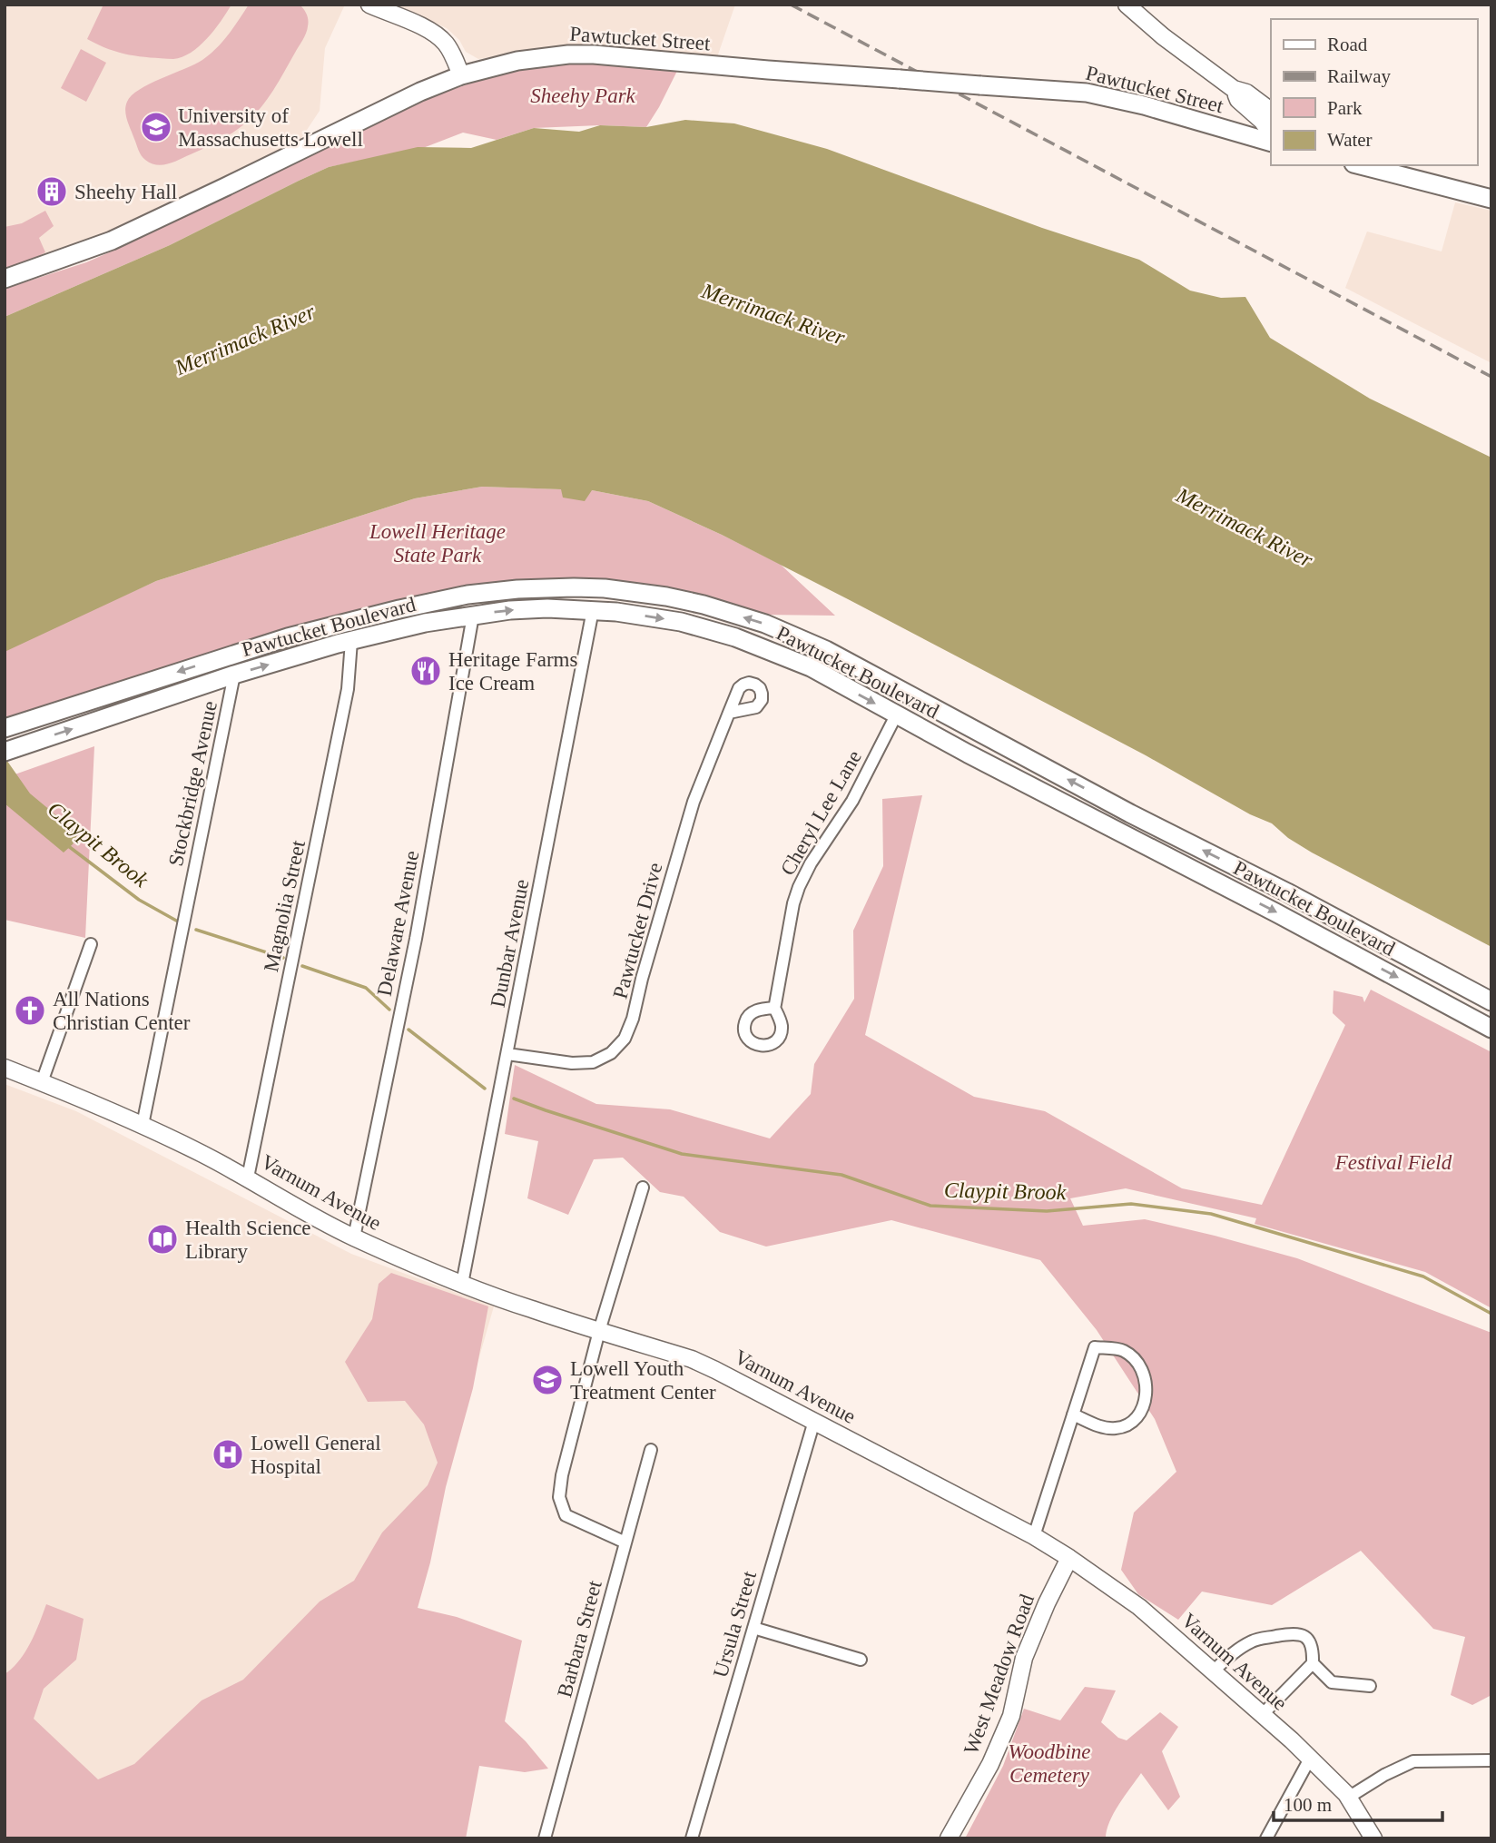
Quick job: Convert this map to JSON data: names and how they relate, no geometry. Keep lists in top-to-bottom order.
{
  "streets": {
    "main road": [
      "Pawtucket Street",
      "Pawtucket Boulevard",
      "Varnum Avenue",
      "West Meadow Road"
    ],
    "street": [
      "Stockbridge Avenue",
      "Cheryl Lee Lane",
      "Magnolia Street",
      "Delaware Avenue",
      "Pawtucket Drive",
      "Dunbar Avenue",
      "Ursula Street",
      "Barbara Street"
    ]
  },
  "crossings": [
    ["Pawtucket Boulevard", "Stockbridge Avenue"],
    ["Pawtucket Boulevard", "Cheryl Lee Lane"],
    ["Pawtucket Boulevard", "Magnolia Street"],
    ["Pawtucket Boulevard", "Delaware Avenue"],
    ["Pawtucket Boulevard", "Dunbar Avenue"],
    ["Stockbridge Avenue", "Varnum Avenue"],
    ["Magnolia Street", "Varnum Avenue"],
    ["Delaware Avenue", "Varnum Avenue"],
    ["Pawtucket Drive", "Dunbar Avenue"],
    ["Dunbar Avenue", "Varnum Avenue"],
    ["Varnum Avenue", "Ursula Street"],
    ["Varnum Avenue", "West Meadow Road"]
  ],
  "water": ["Merrimack River", "Claypit Brook"],
  "parks": [
    "Sheehy Park",
    "Lowell Heritage State Park",
    "Festival Field",
    "Woodbine Cemetery"
  ],
  "places": {
    "school or university": ["University of Massachusetts Lowell", "Lowell Youth Treatment Center"],
    "building": ["Sheehy Hall"],
    "restaurant": ["Heritage Farms Ice Cream"],
    "church": ["All Nations Christian Center"],
    "library": ["Health Science Library"],
    "hospital": ["Lowell General Hospital"]
  },
  "legend": [
    "Road",
    "Railway",
    "Park",
    "Water"
  ],
  "scale_bar": "100 m"
}
